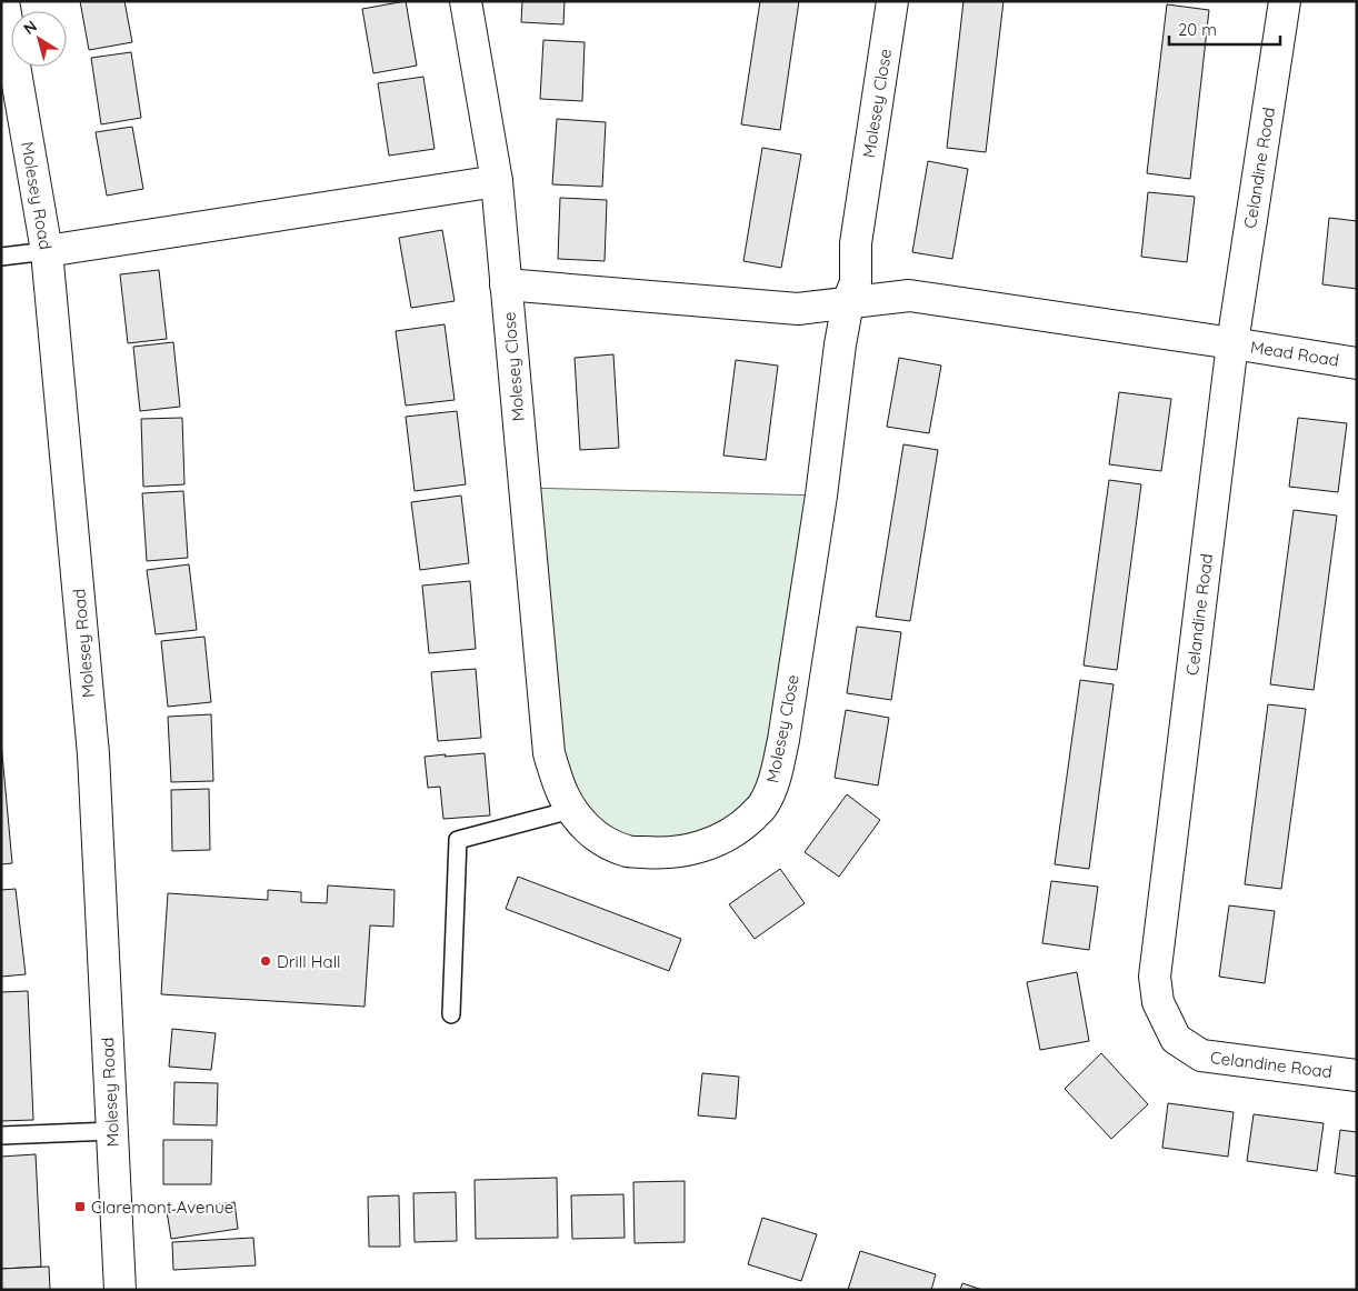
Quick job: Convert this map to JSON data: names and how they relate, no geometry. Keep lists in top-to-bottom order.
{
  "streets": {
    "street": [
      "Molesey Close",
      "Celandine Road",
      "Molesey Road",
      "Mead Road"
    ]
  },
  "crossings": [
    ["Molesey Close", "Mead Road"],
    ["Celandine Road", "Mead Road"]
  ],
  "places": {
    "other": ["Drill Hall"],
    "transit": ["Claremont Avenue"]
  },
  "scale_bar": "20 m",
  "north": "top left"
}
